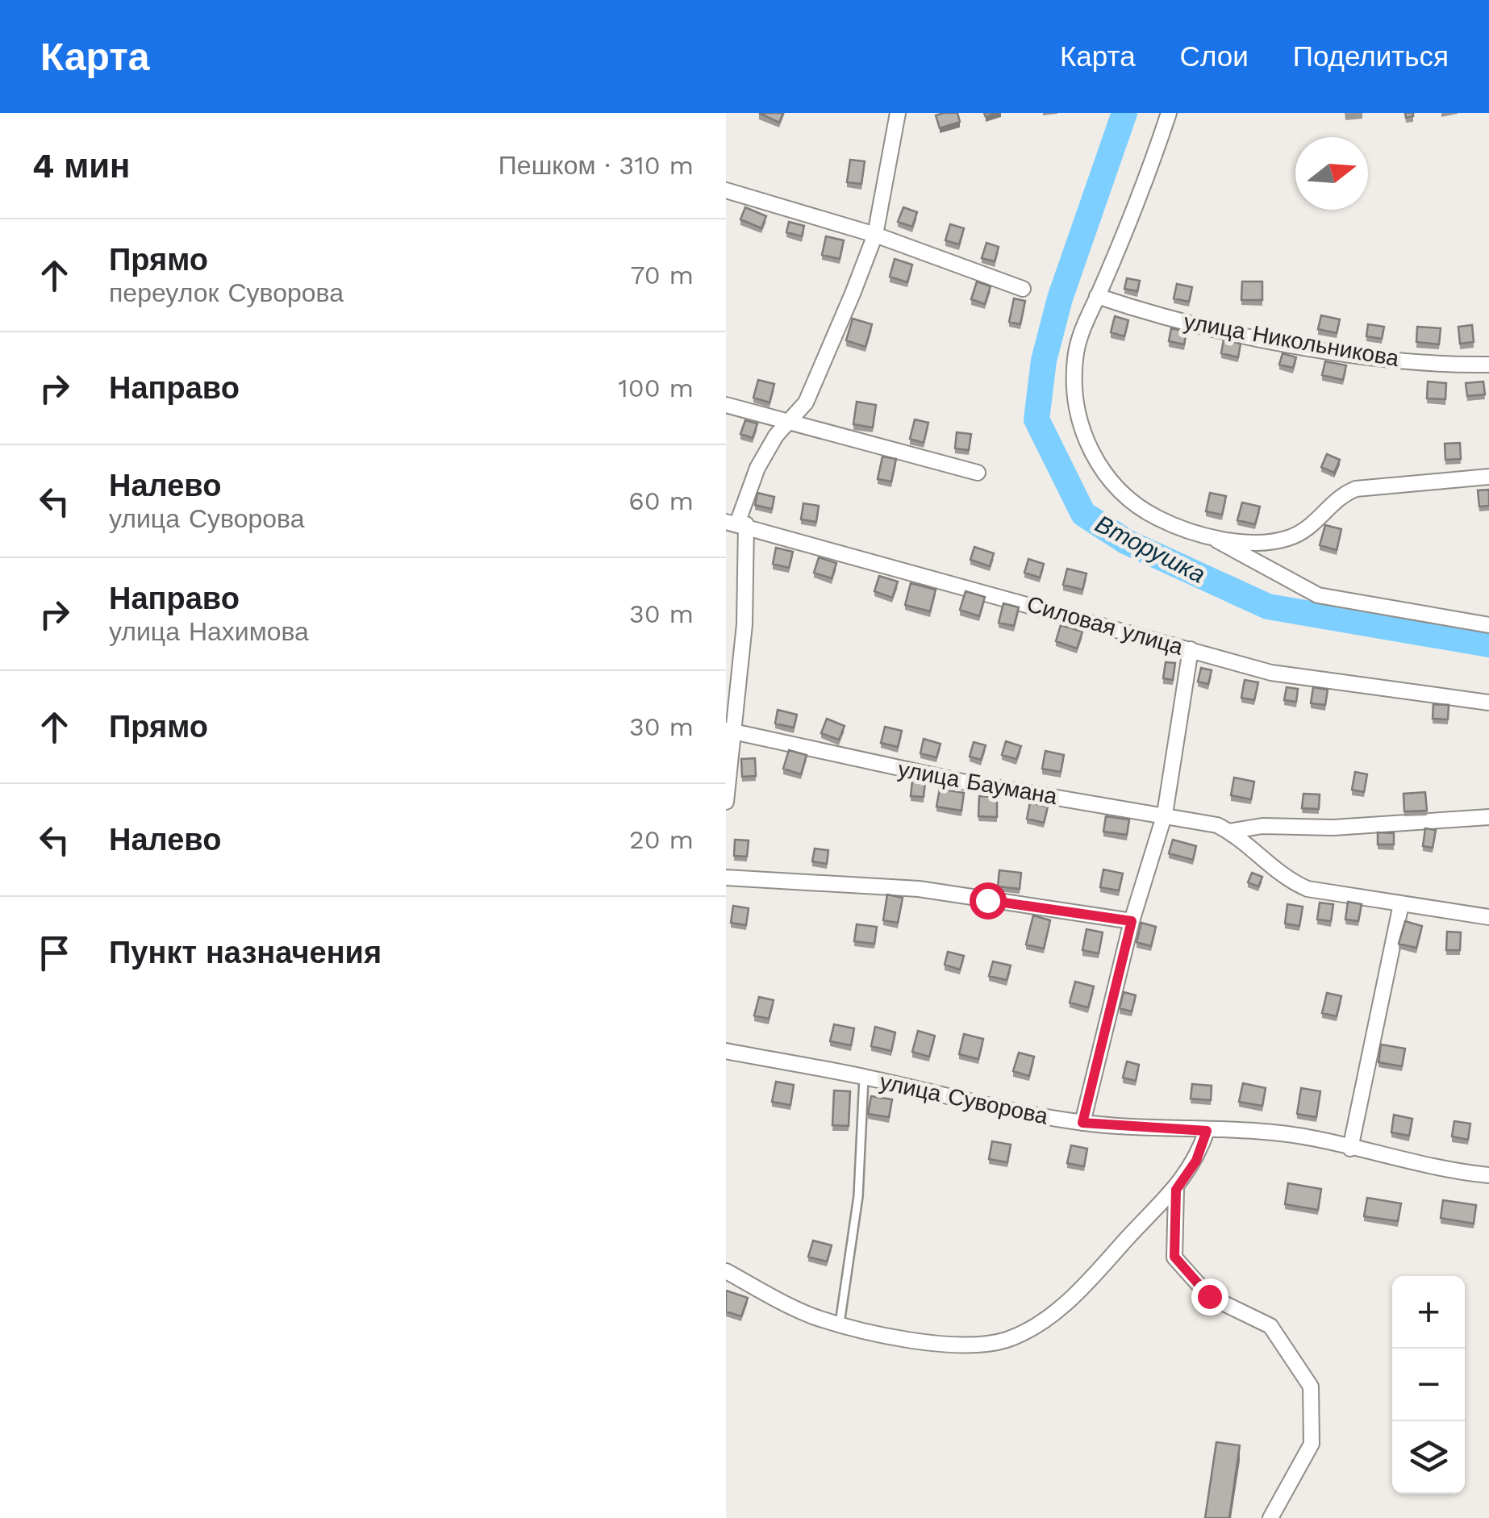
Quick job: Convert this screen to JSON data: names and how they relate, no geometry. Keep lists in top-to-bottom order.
{
  "streets": {
    "street": [
      "улица Никольникова",
      "Силовая улица",
      "улица Баумана",
      "улица Суворова"
    ]
  },
  "water": ["Вторушка"],
  "north": "right",
  "page": {
    "header": "Карта",
    "nav": ["Карта", "Слои", "Поделиться"],
    "heading": ["4 мин", "Пешком · 310 m"],
    "list": [
      ["Прямо", "переулок Суворова", "70 m"],
      ["Направо", "100 m"],
      ["Налево", "улица Суворова", "60 m"],
      ["Направо", "улица Нахимова", "30 m"],
      ["Прямо", "30 m"],
      ["Налево", "20 m"],
      "Пункт назначения"
    ],
    "map_buttons": ["+", "−"]
  }
}
